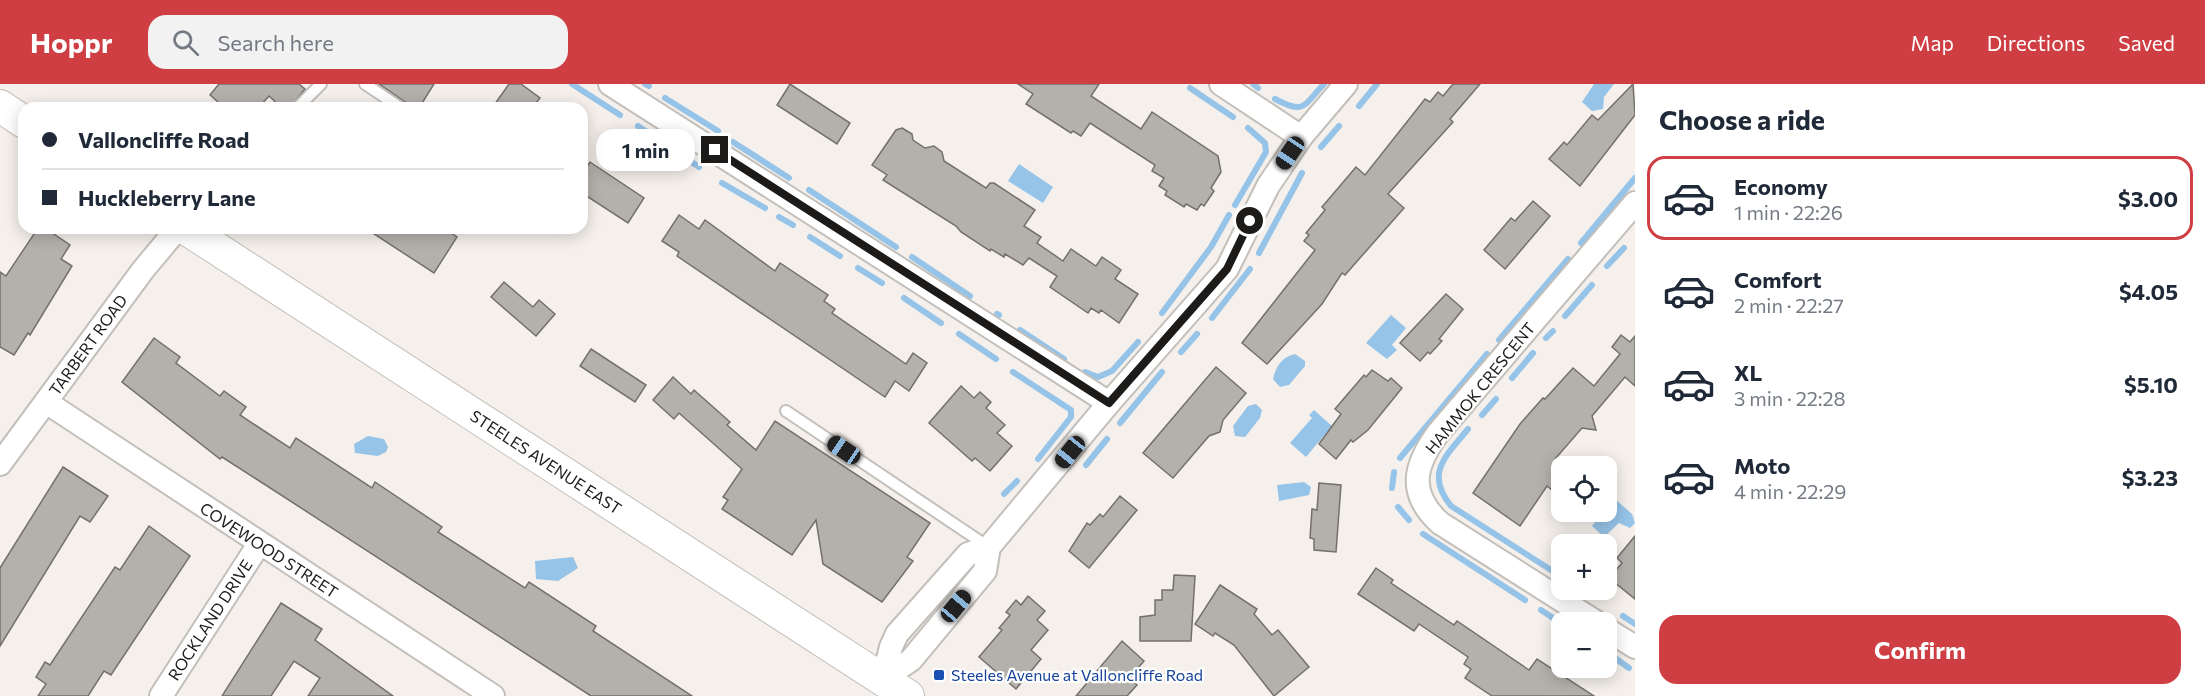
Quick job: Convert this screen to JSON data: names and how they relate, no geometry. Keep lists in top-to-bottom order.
{
  "streets": {
    "main road": ["STEELES AVENUE EAST"],
    "street": [
      "TARBERT ROAD",
      "HAMMOK CRESCENT",
      "COVEWOOD STREET",
      "ROCKLAND DRIVE"
    ]
  },
  "crossings": [
    ["TARBERT ROAD", "COVEWOOD STREET"],
    ["COVEWOOD STREET", "ROCKLAND DRIVE"]
  ],
  "places": {
    "transit": ["Steeles Avenue at Valloncliffe Road"]
  },
  "page": {
    "header": "Hoppr",
    "search": "Search here",
    "nav": ["Map", "Directions", "Saved"],
    "heading": "Choose a ride",
    "banner": ["Valloncliffe Road", "Huckleberry Lane"],
    "bubble": "1 min",
    "list": [
      {
        "name": "Economy",
        "note": "1 min · 22:26",
        "value": "$3.00"
      },
      {
        "name": "Comfort",
        "note": "2 min · 22:27",
        "value": "$4.05"
      },
      {
        "name": "XL",
        "note": "3 min · 22:28",
        "value": "$5.10"
      },
      {
        "name": "Moto",
        "note": "4 min · 22:29",
        "value": "$3.23"
      }
    ],
    "map_buttons": ["+", "−"],
    "buttons": "Confirm"
  }
}
